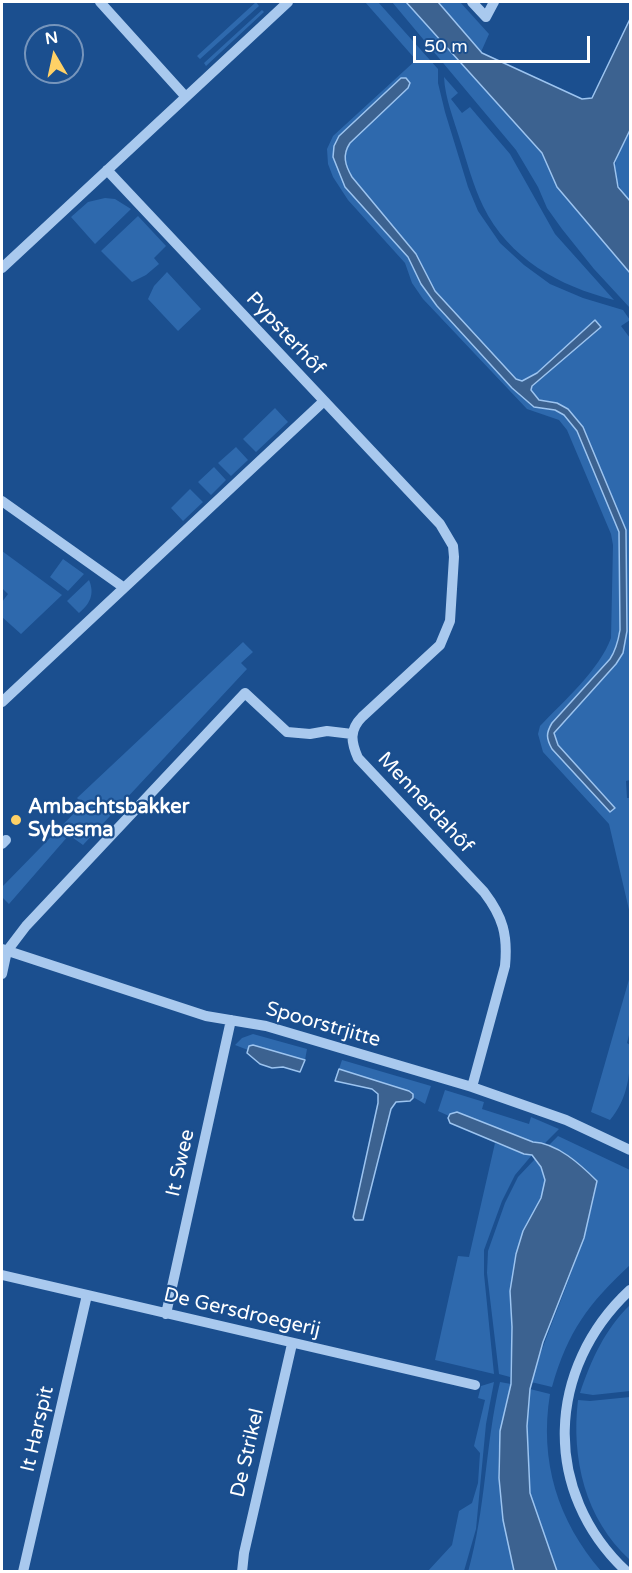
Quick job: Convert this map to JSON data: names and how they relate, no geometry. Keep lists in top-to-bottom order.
{
  "streets": {
    "street": [
      "Pypsterhôf",
      "Mennerdahôf",
      "Spoorstrjitte",
      "It Swee",
      "De Gersdroegerij",
      "It Harspit",
      "De Strikel"
    ]
  },
  "crossings": [
    ["Mennerdahôf", "Spoorstrjitte"],
    ["Spoorstrjitte", "It Swee"],
    ["It Swee", "De Gersdroegerij"],
    ["De Gersdroegerij", "It Harspit"],
    ["De Gersdroegerij", "De Strikel"]
  ],
  "places": ["Ambachtsbakker Sybesma"],
  "scale_bar": "50 m",
  "north": "top"
}
